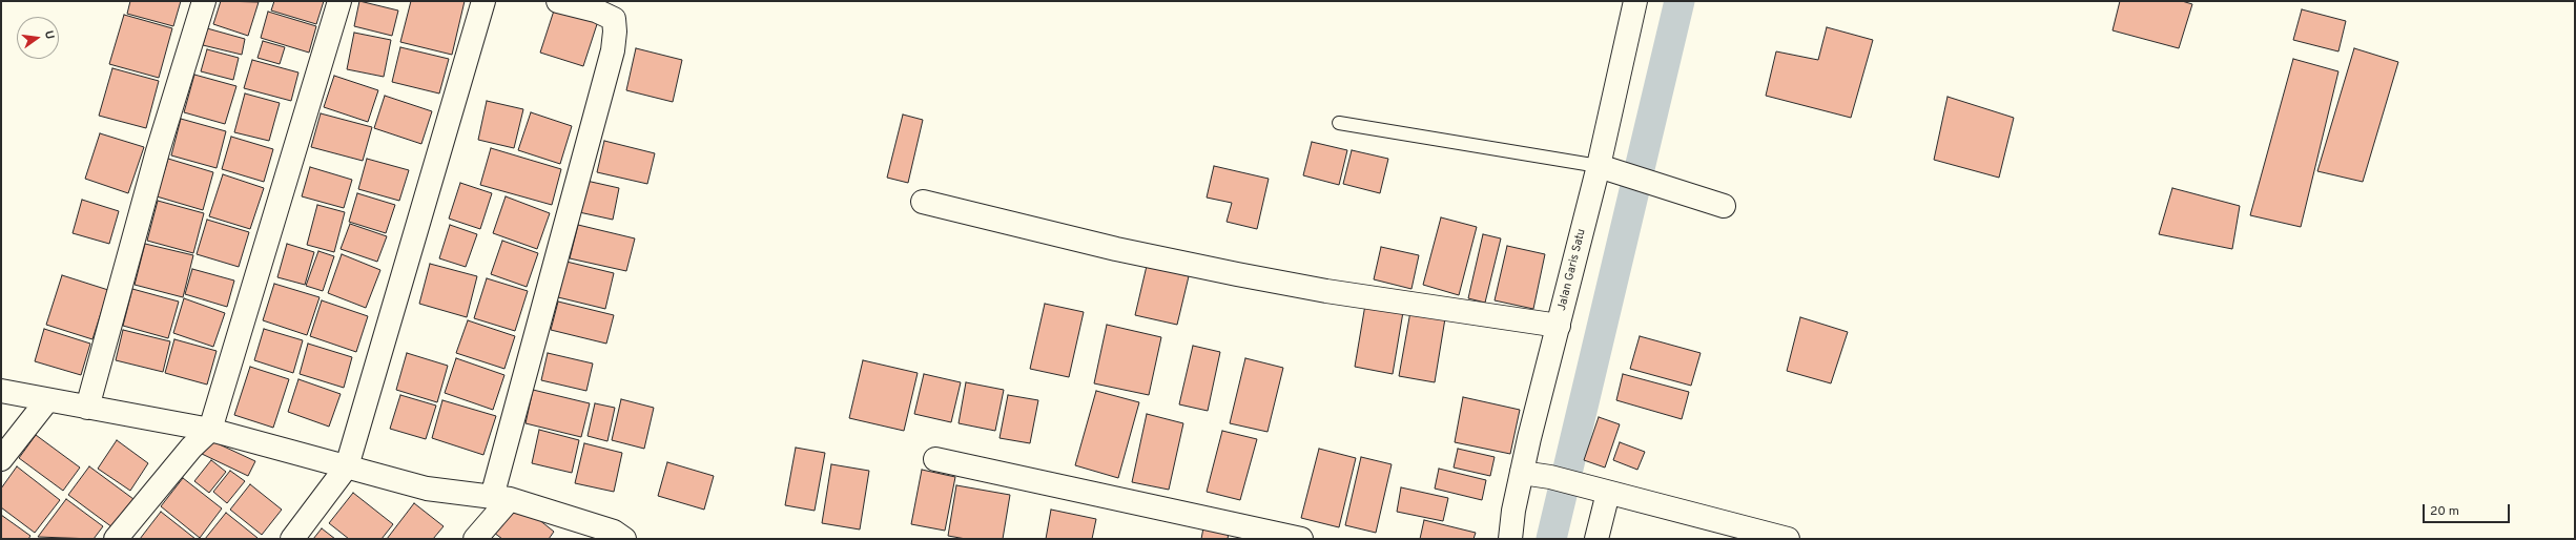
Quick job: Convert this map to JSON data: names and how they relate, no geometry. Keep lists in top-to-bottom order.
{
  "streets": {
    "street": ["Jalan Garis Satu"]
  },
  "scale_bar": "20 m",
  "north": "right"
}
